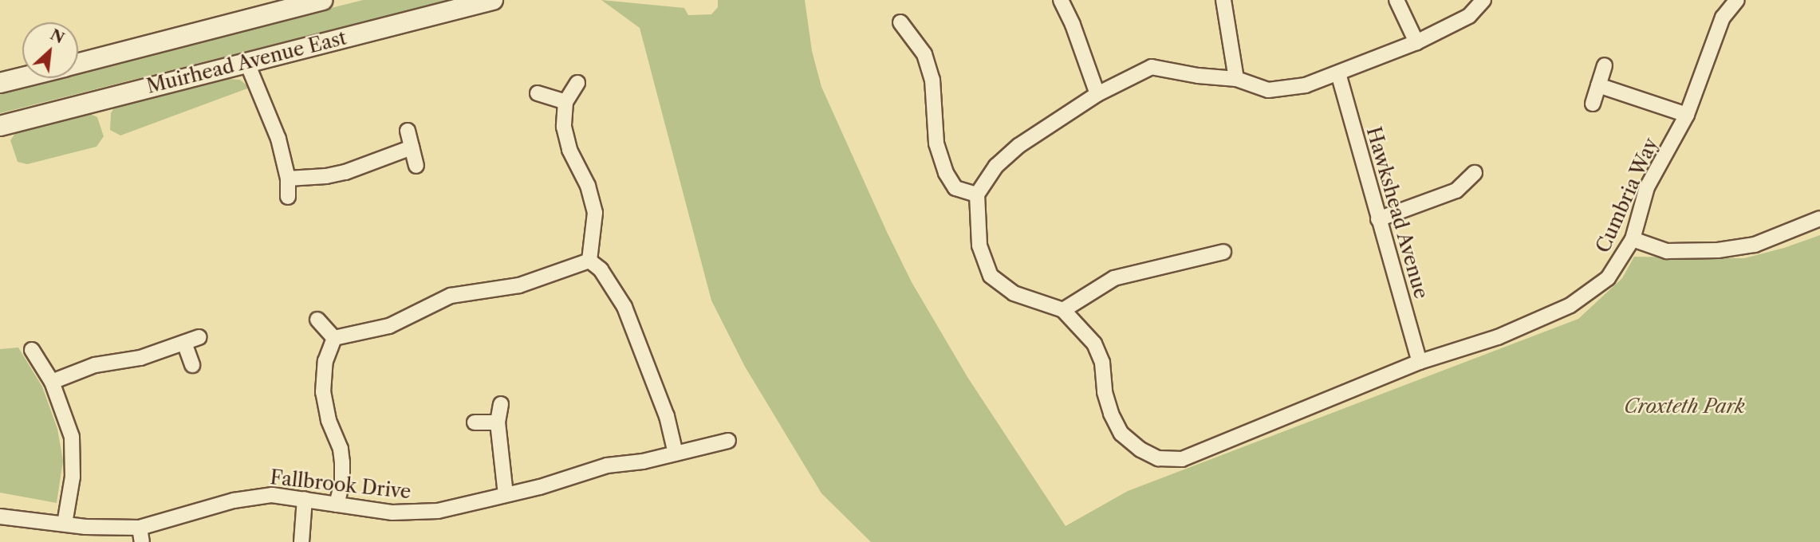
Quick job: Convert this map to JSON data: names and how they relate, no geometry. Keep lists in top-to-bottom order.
{
  "streets": {
    "street": [
      "Muirhead Avenue East",
      "Cumbria Way",
      "Hawkshead Avenue",
      "Fallbrook Drive"
    ]
  },
  "crossings": [
    ["Cumbria Way", "Hawkshead Avenue"]
  ],
  "parks": ["Croxteth Park"],
  "north": "top right"
}
